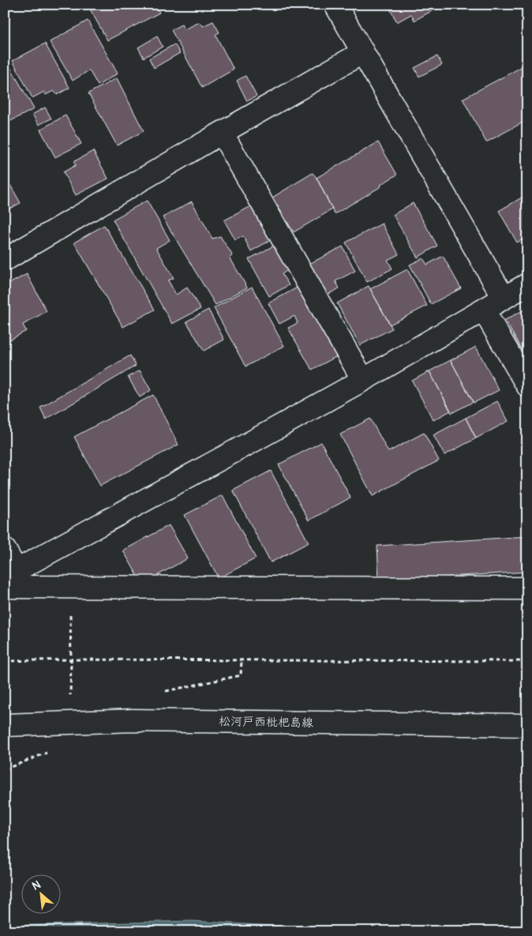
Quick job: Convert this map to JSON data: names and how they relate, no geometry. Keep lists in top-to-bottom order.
{
  "streets": {
    "street": ["松河戸西枇杷島線"]
  },
  "north": "top left"
}
